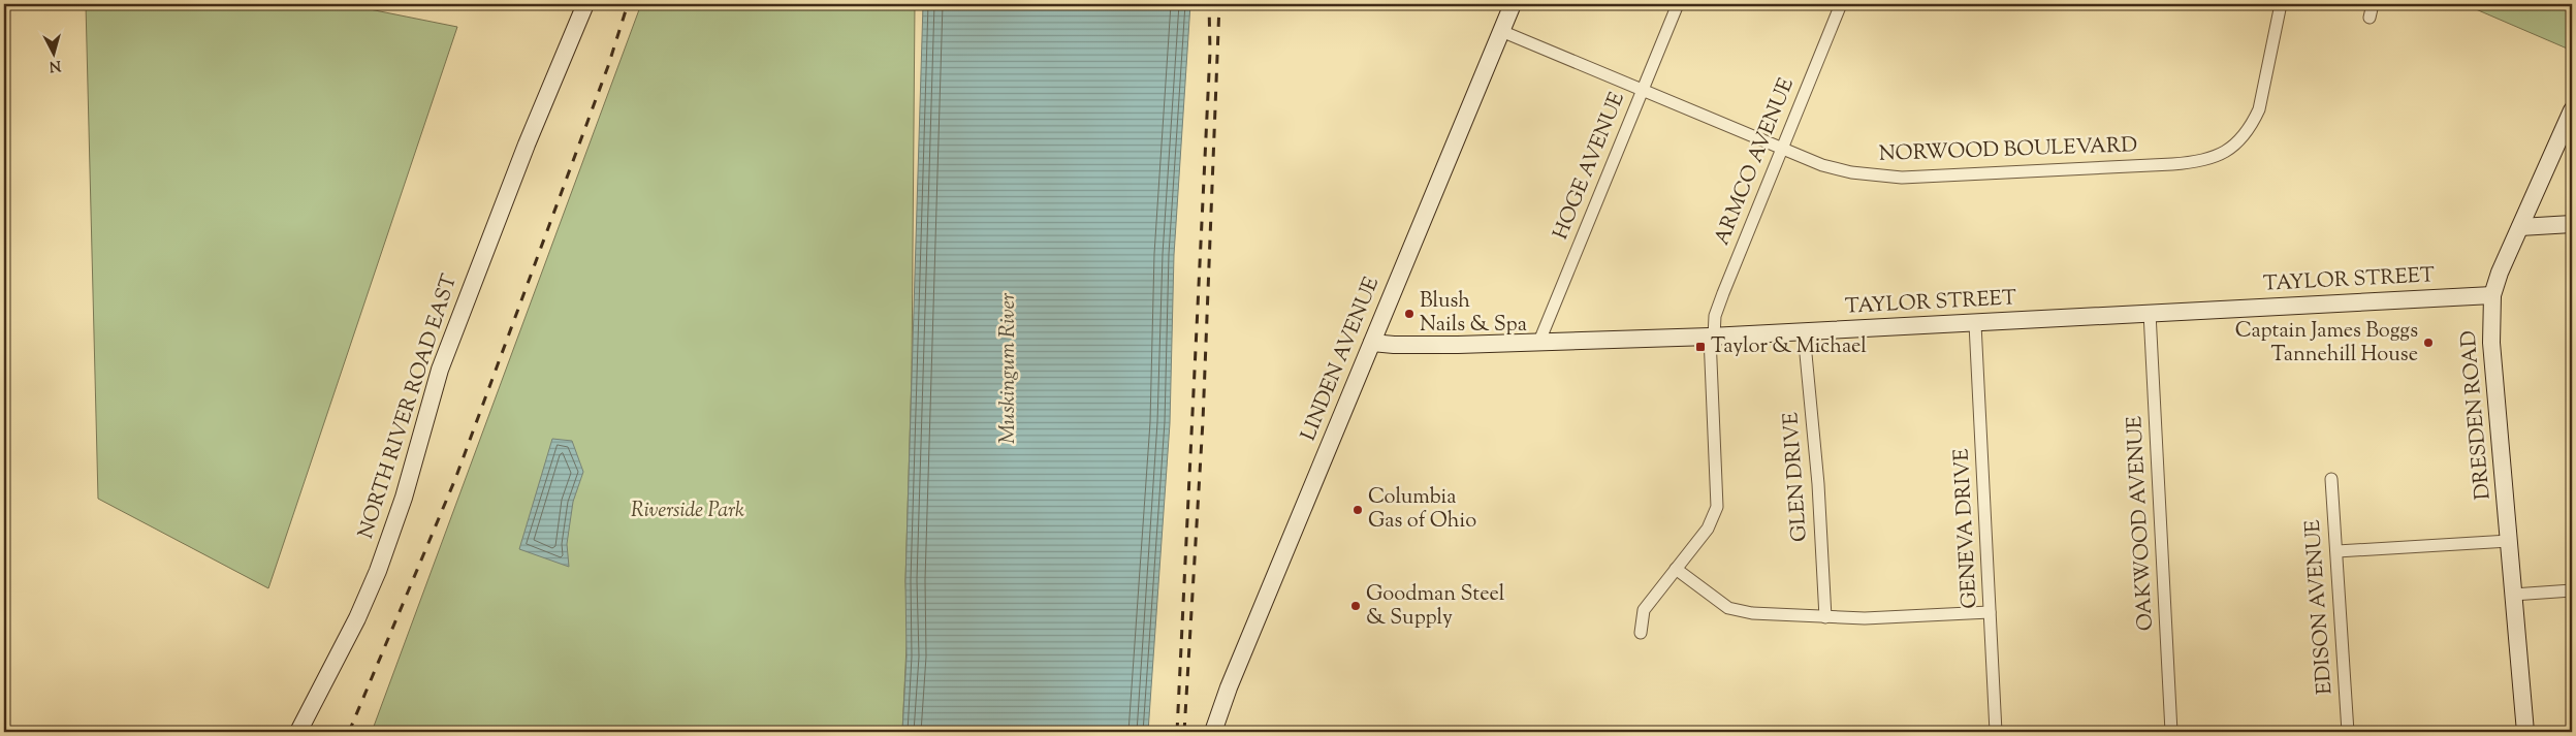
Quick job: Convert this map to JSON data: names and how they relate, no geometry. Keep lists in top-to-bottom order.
{
  "streets": {
    "street": [
      "NORWOOD BOULEVARD",
      "ARMCO AVENUE",
      "HOGE AVENUE",
      "TAYLOR STREET",
      "LINDEN AVENUE",
      "NORTH RIVER ROAD EAST",
      "DRESDEN ROAD",
      "GLEN DRIVE",
      "OAKWOOD AVENUE",
      "GENEVA DRIVE",
      "EDISON AVENUE"
    ]
  },
  "crossings": [
    ["NORWOOD BOULEVARD", "ARMCO AVENUE"],
    ["NORWOOD BOULEVARD", "HOGE AVENUE"],
    ["NORWOOD BOULEVARD", "LINDEN AVENUE"],
    ["ARMCO AVENUE", "TAYLOR STREET"],
    ["HOGE AVENUE", "TAYLOR STREET"],
    ["TAYLOR STREET", "LINDEN AVENUE"],
    ["TAYLOR STREET", "DRESDEN ROAD"],
    ["TAYLOR STREET", "GLEN DRIVE"],
    ["TAYLOR STREET", "OAKWOOD AVENUE"],
    ["TAYLOR STREET", "GENEVA DRIVE"]
  ],
  "water": ["Muskingum River"],
  "parks": ["Riverside Park"],
  "places": {
    "other": [
      "Blush Nails & Spa",
      "Captain James Boggs Tannehill House",
      "Columbia Gas of Ohio",
      "Goodman Steel & Supply"
    ],
    "transit": ["Taylor & Michael"]
  },
  "north": "bottom"
}
